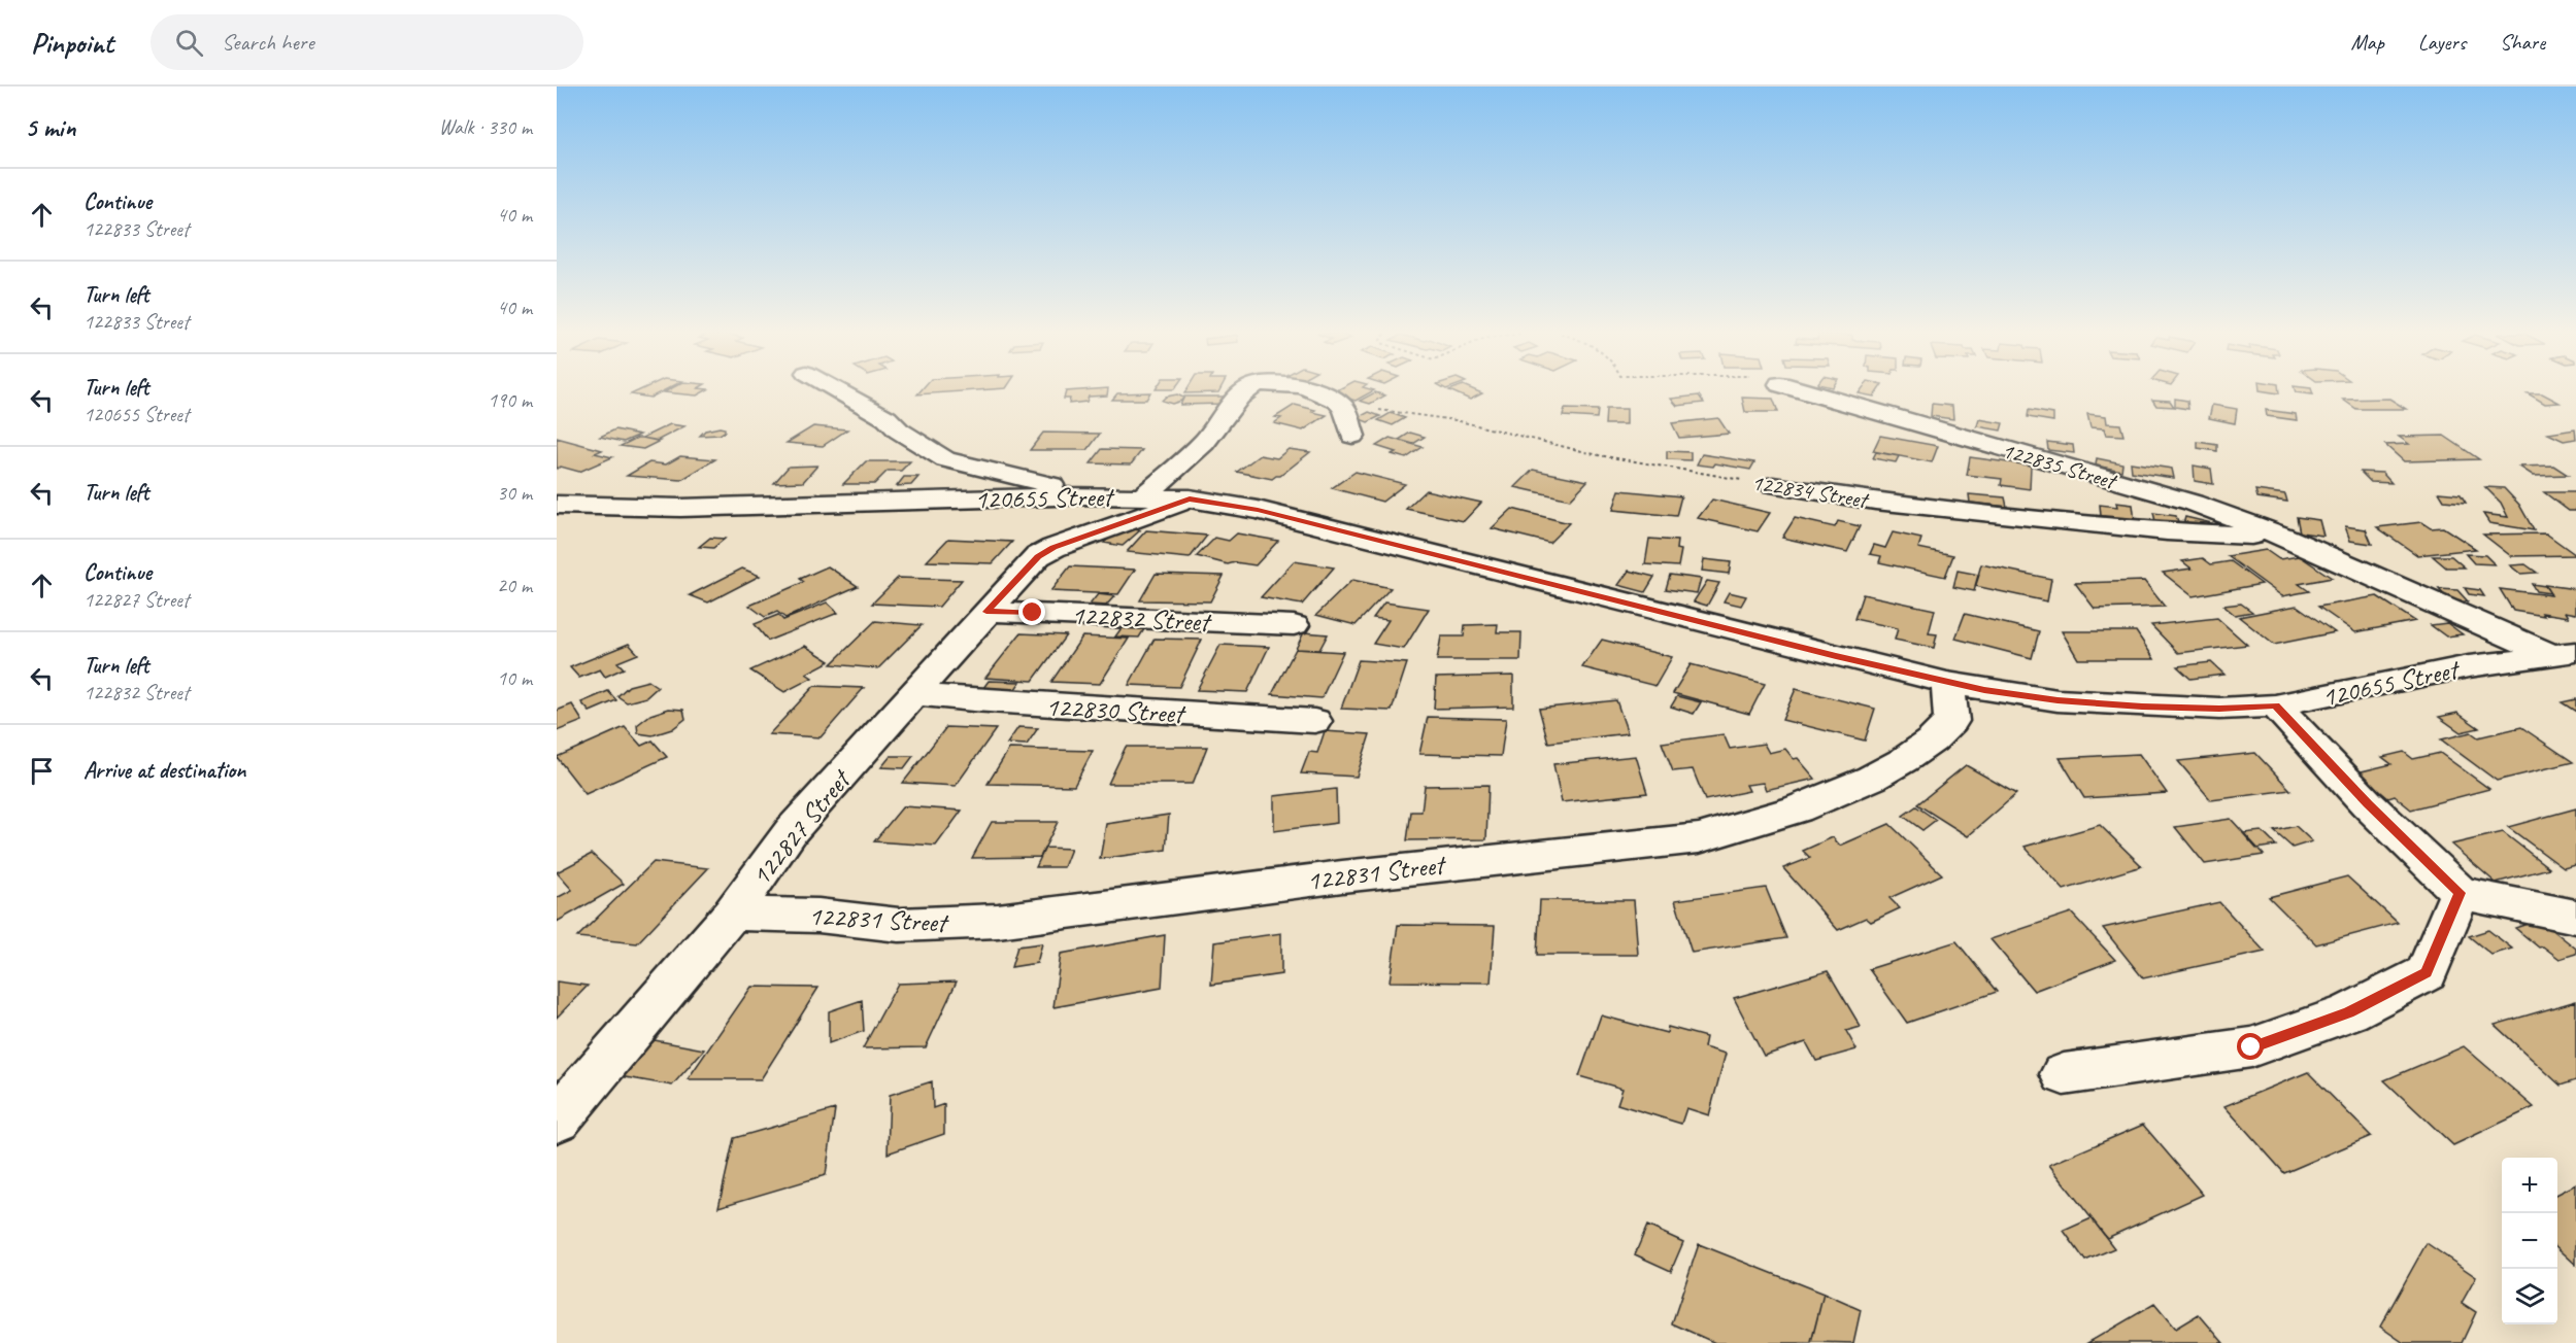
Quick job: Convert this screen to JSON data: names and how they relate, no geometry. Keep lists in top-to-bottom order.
{
  "streets": {
    "street": [
      "122835 Street",
      "122834 Street",
      "120655 Street",
      "122832 Street",
      "122830 Street",
      "122827 Street",
      "122831 Street"
    ]
  },
  "crossings": [
    ["122835 Street", "122834 Street"],
    ["122835 Street", "120655 Street"],
    ["120655 Street", "122827 Street"],
    ["120655 Street", "122831 Street"],
    ["122832 Street", "122827 Street"],
    ["122830 Street", "122827 Street"],
    ["122827 Street", "122831 Street"]
  ],
  "page": {
    "header": "Pinpoint",
    "search": "Search here",
    "nav": ["Map", "Layers", "Share"],
    "heading": ["5 min", "Walk · 330 m"],
    "list": [
      ["Continue", "122833 Street", "40 m"],
      ["Turn left", "122833 Street", "40 m"],
      ["Turn left", "120655 Street", "190 m"],
      ["Turn left", "30 m"],
      ["Continue", "122827 Street", "20 m"],
      ["Turn left", "122832 Street", "10 m"],
      "Arrive at destination"
    ],
    "map_buttons": ["+", "−"]
  }
}
